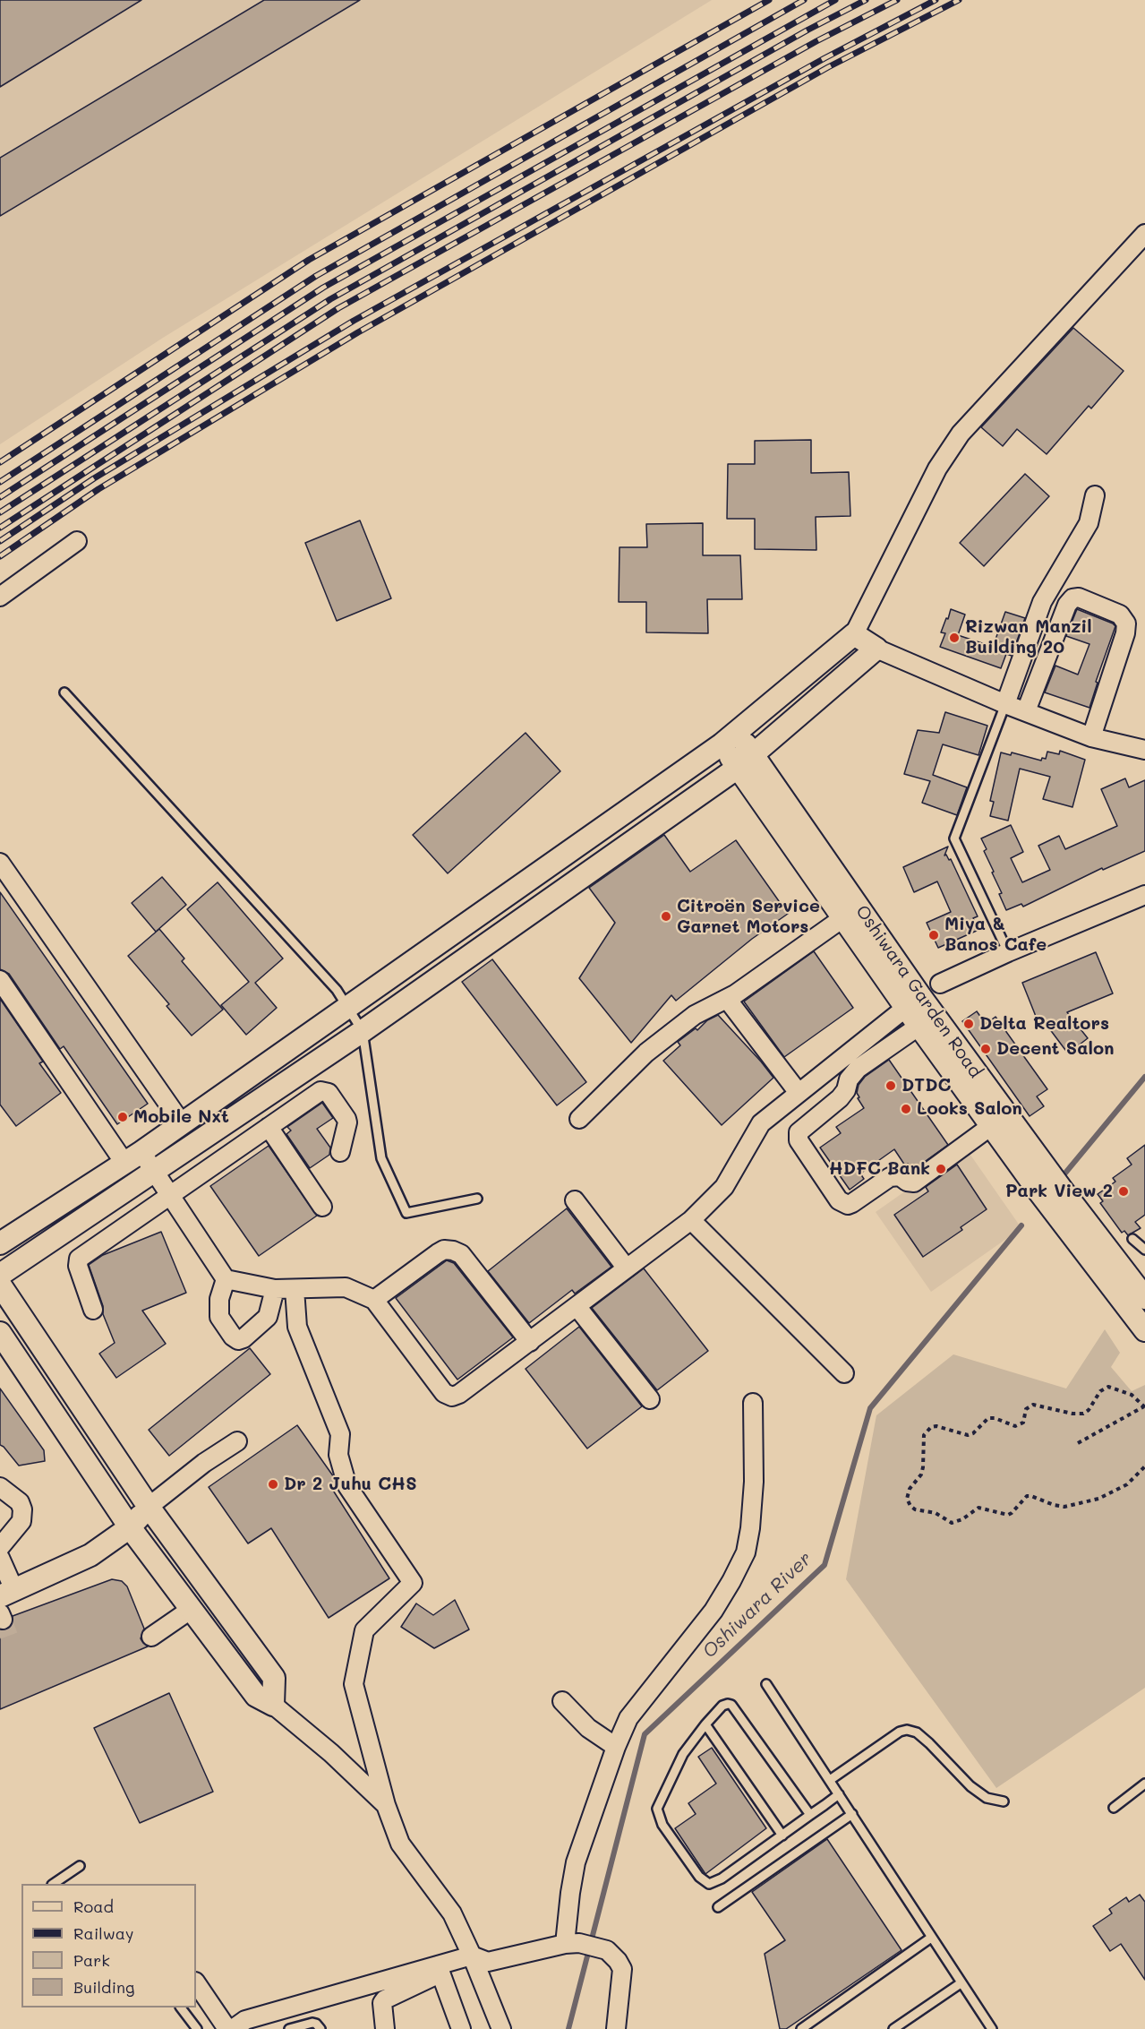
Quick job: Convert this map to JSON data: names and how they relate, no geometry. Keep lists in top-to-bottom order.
{
  "streets": {
    "street": ["Oshiwara Garden Road"]
  },
  "water": ["Oshiwara River"],
  "places": [
    "Rizwan Manzil Building 20",
    "Citroën Service Garnet Motors",
    "Miya & Banos Cafe",
    "Delta Realtors",
    "Decent Salon",
    "DTDC",
    "Looks Salon",
    "Mobile Nxt",
    "HDFC Bank",
    "Park View 2",
    "Dr 2 Juhu CHS"
  ],
  "legend": [
    "Road",
    "Railway",
    "Park",
    "Building"
  ]
}
